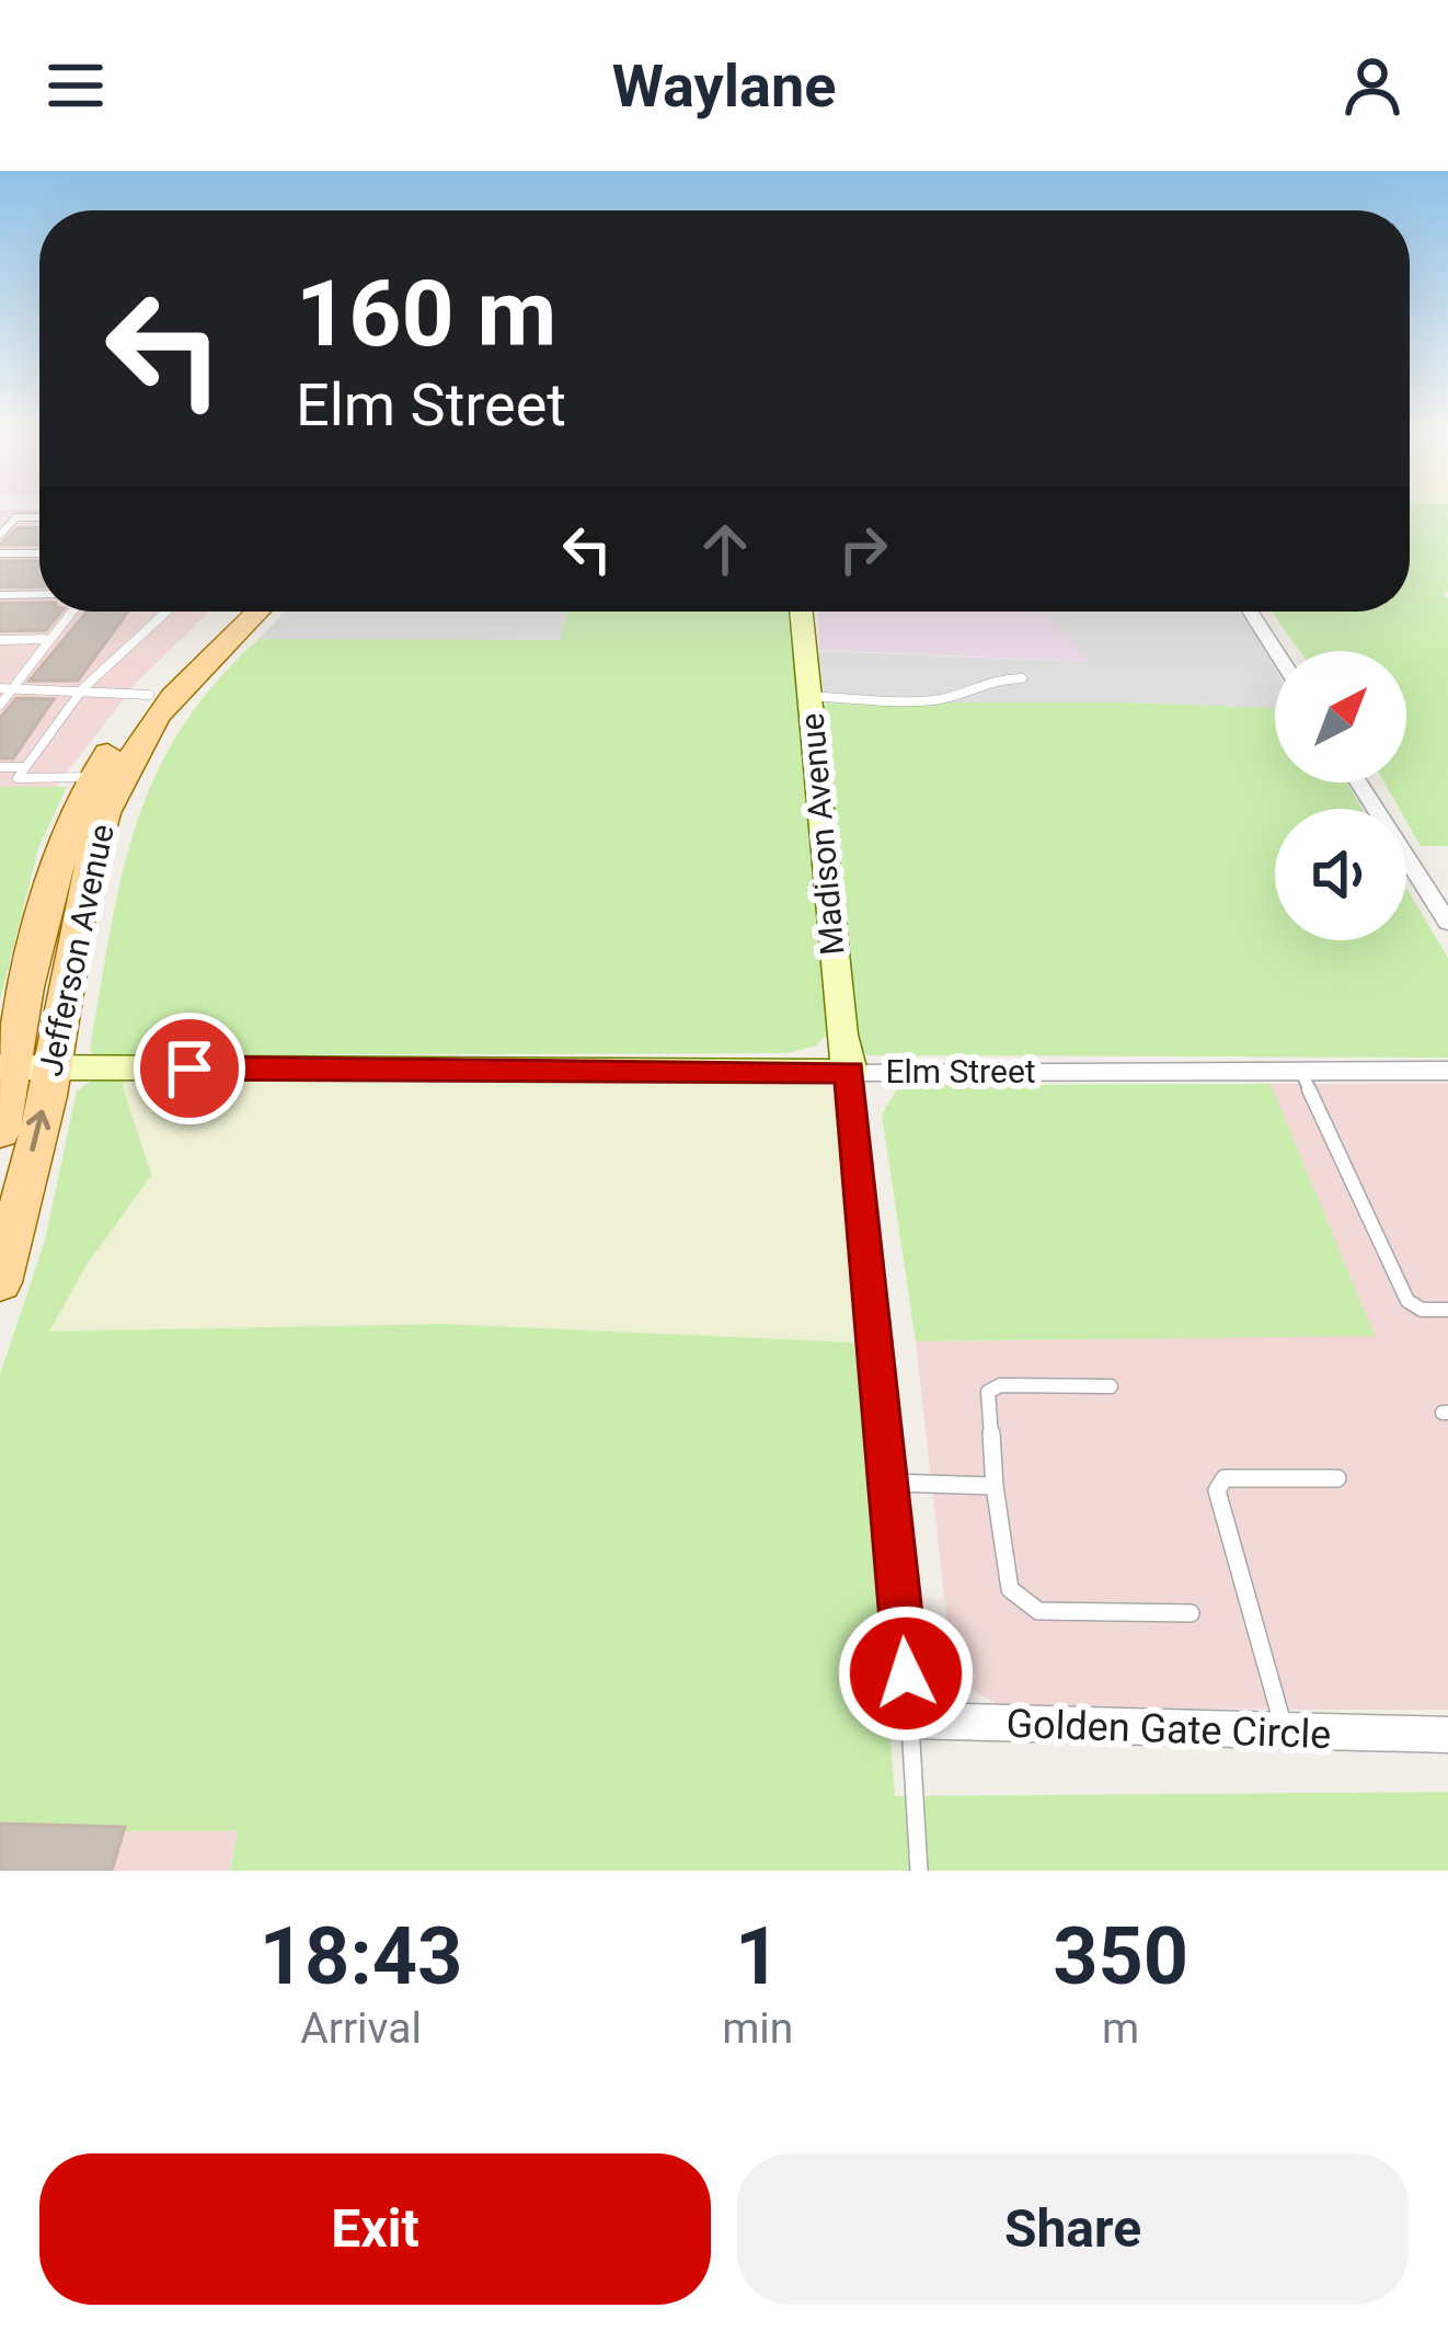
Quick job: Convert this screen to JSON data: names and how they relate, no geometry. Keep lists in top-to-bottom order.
{
  "streets": {
    "main road": ["Jefferson Avenue"],
    "street": ["Madison Avenue", "Elm Street", "Golden Gate Circle"]
  },
  "crossings": [
    ["Madison Avenue", "Elm Street"],
    ["Jefferson Avenue", "Elm Street"]
  ],
  "north": "top right",
  "page": {
    "header": "Waylane",
    "turn": ["160 m", "Elm Street"],
    "eta": [
      "18:43",
      "Arrival",
      "1",
      "min",
      "350",
      "m"
    ],
    "buttons": ["Exit", "Share"]
  }
}
